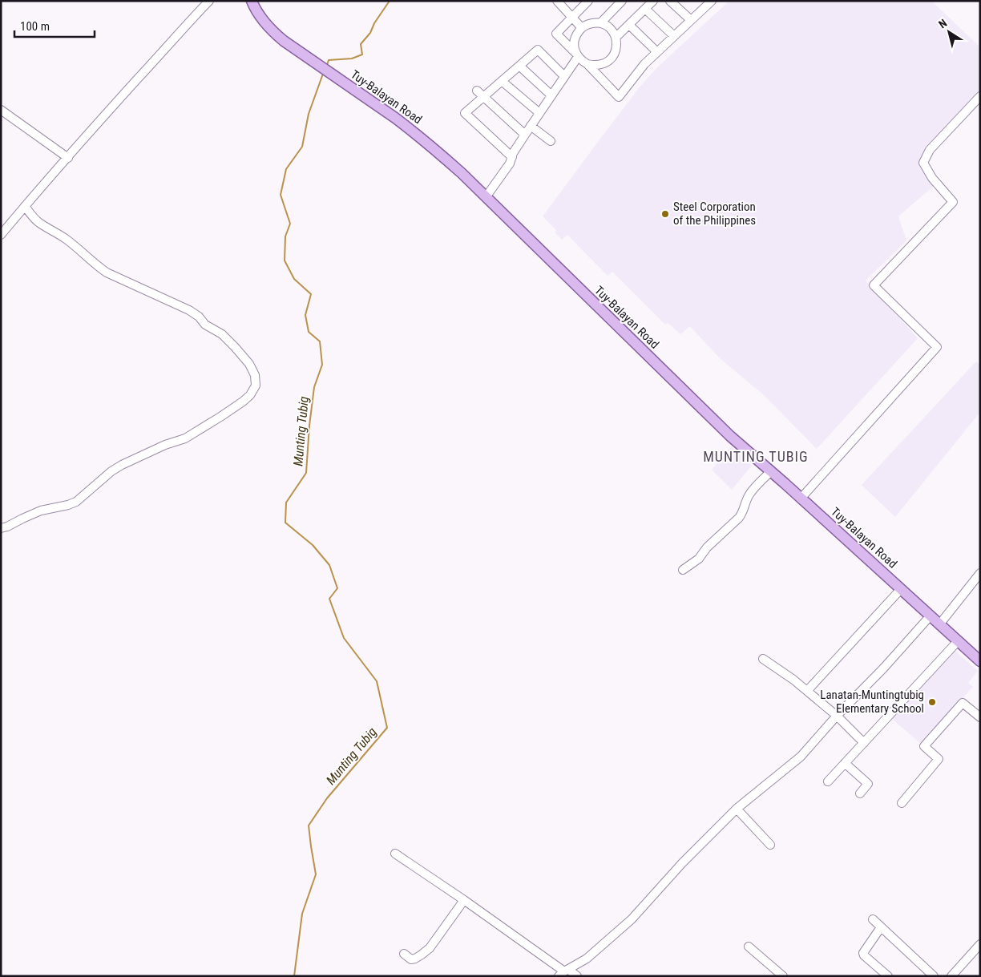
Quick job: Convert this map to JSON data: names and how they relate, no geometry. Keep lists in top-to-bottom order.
{
  "streets": {
    "main road": ["Tuy-Balayan Road"]
  },
  "districts": ["MUNTING TUBIG"],
  "water": ["Munting Tubig"],
  "places": ["Steel Corporation of the Philippines", "Lanatan-Muntingtubig Elementary School"],
  "scale_bar": "100 m",
  "north": "top left"
}
